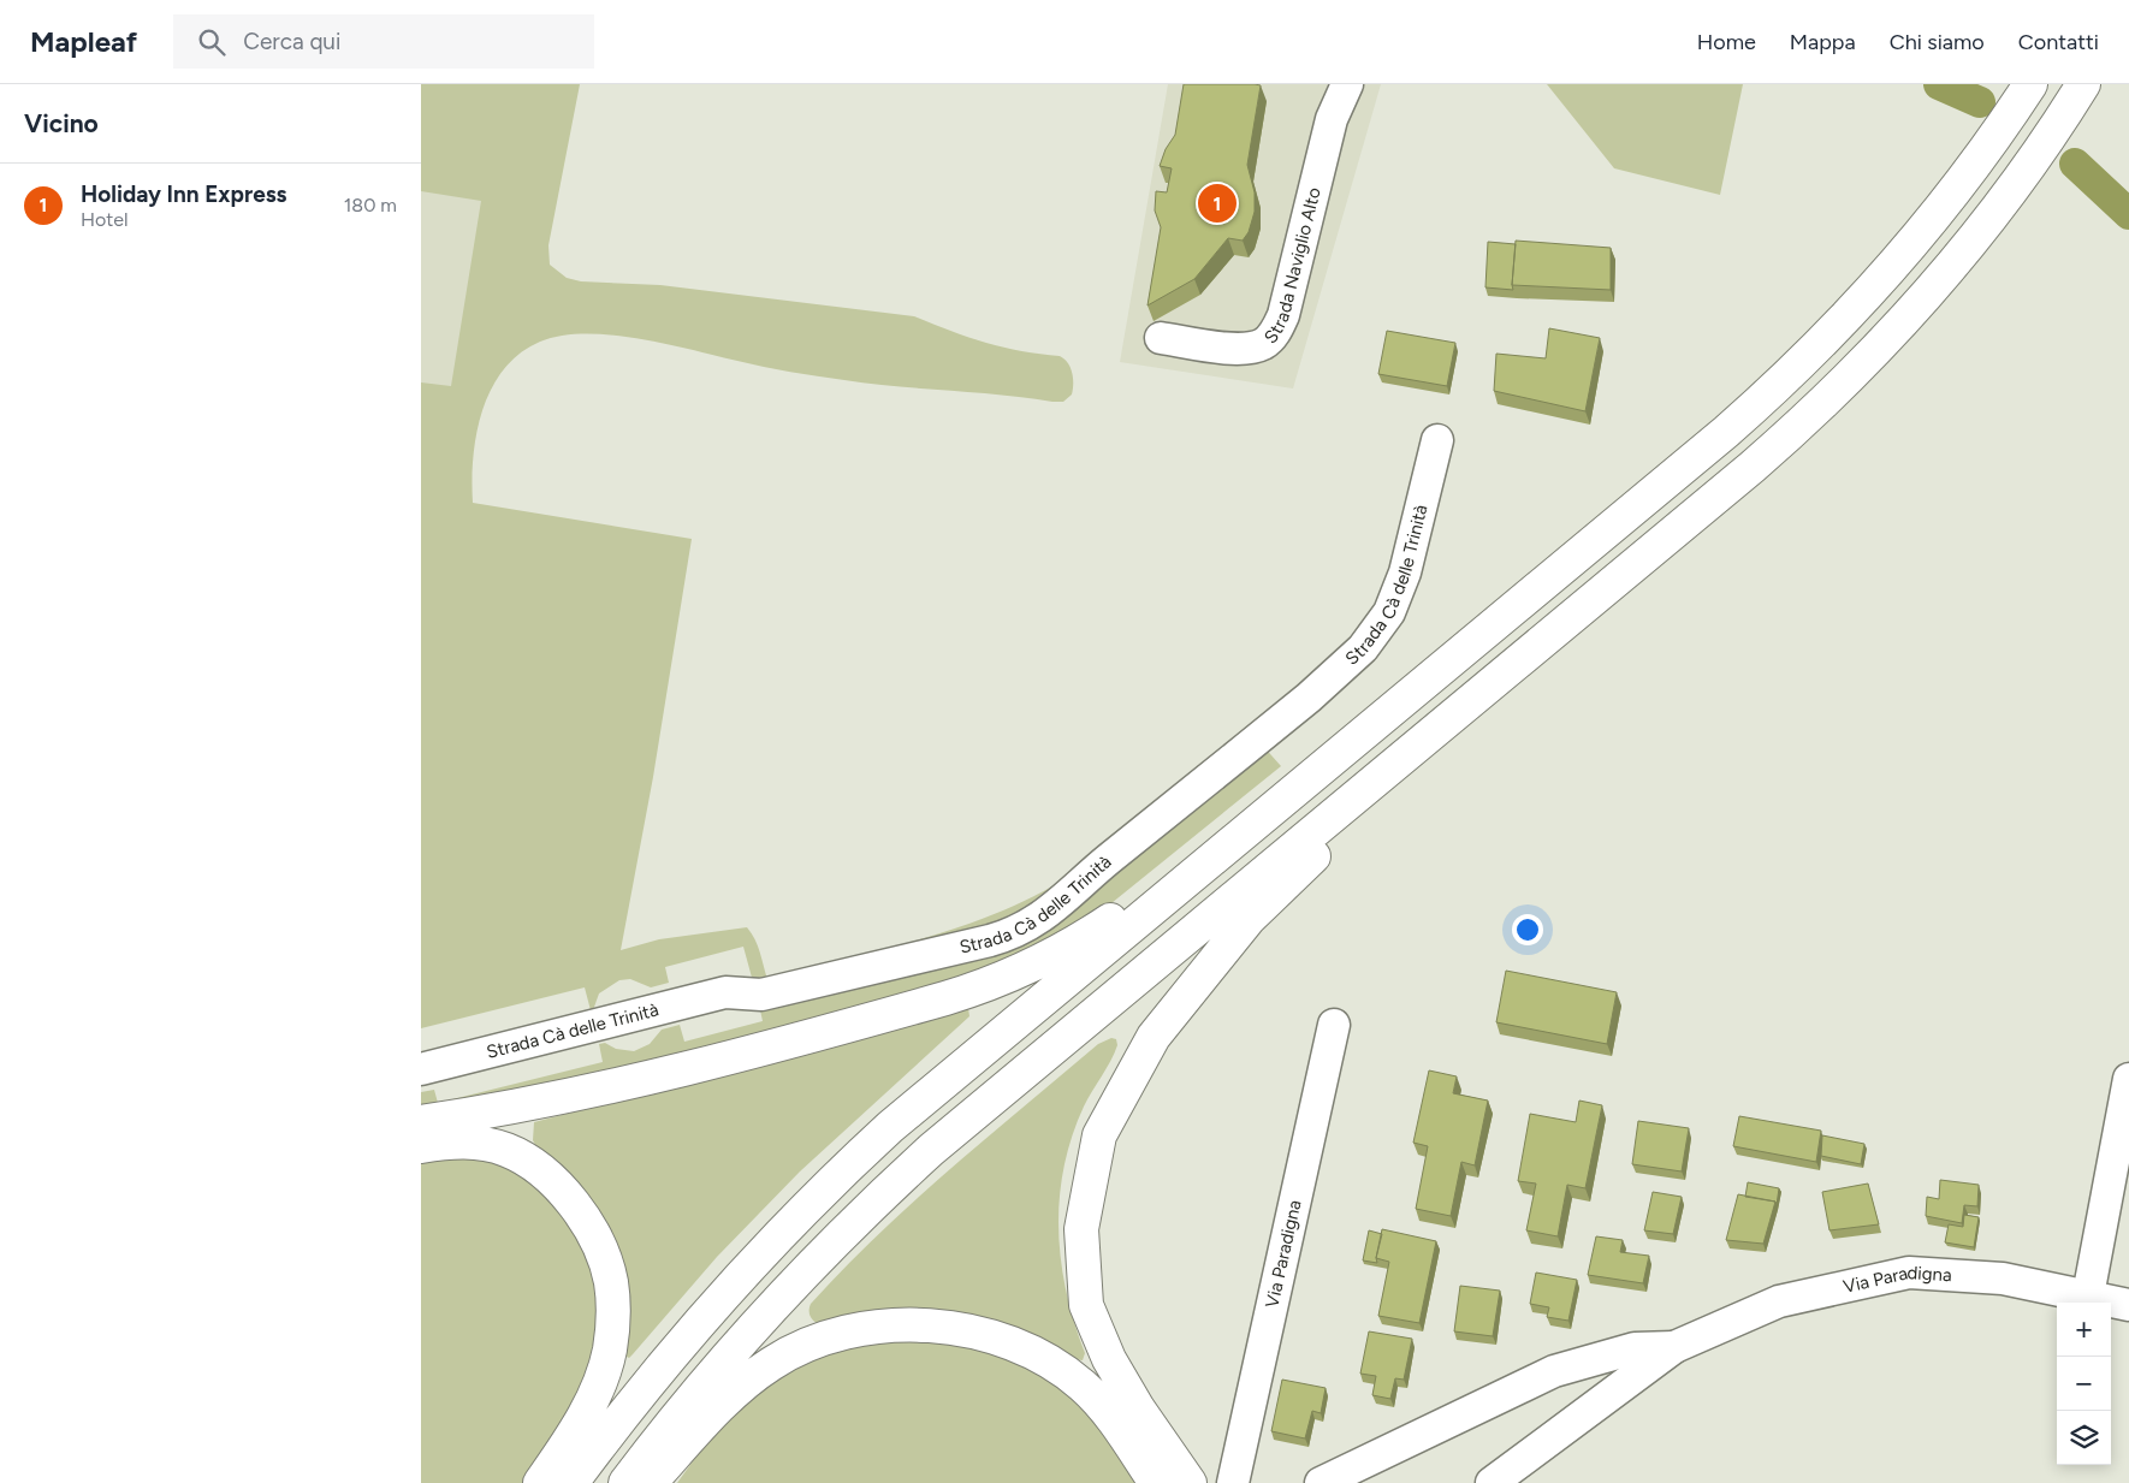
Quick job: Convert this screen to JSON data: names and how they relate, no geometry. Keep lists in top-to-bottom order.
{
  "streets": {
    "street": ["Strada Naviglio Alto", "Strada Cà delle Trinità", "Via Paradigna"]
  },
  "page": {
    "header": "Mapleaf",
    "search": "Cerca qui",
    "nav": [
      "Home",
      "Mappa",
      "Chi siamo",
      "Contatti"
    ],
    "heading": "Vicino",
    "list": [
      {
        "mark": "1",
        "name": "Holiday Inn Express",
        "note": "Hotel",
        "value": "180 m"
      }
    ],
    "pins": "1",
    "map_buttons": ["+", "−"]
  }
}
